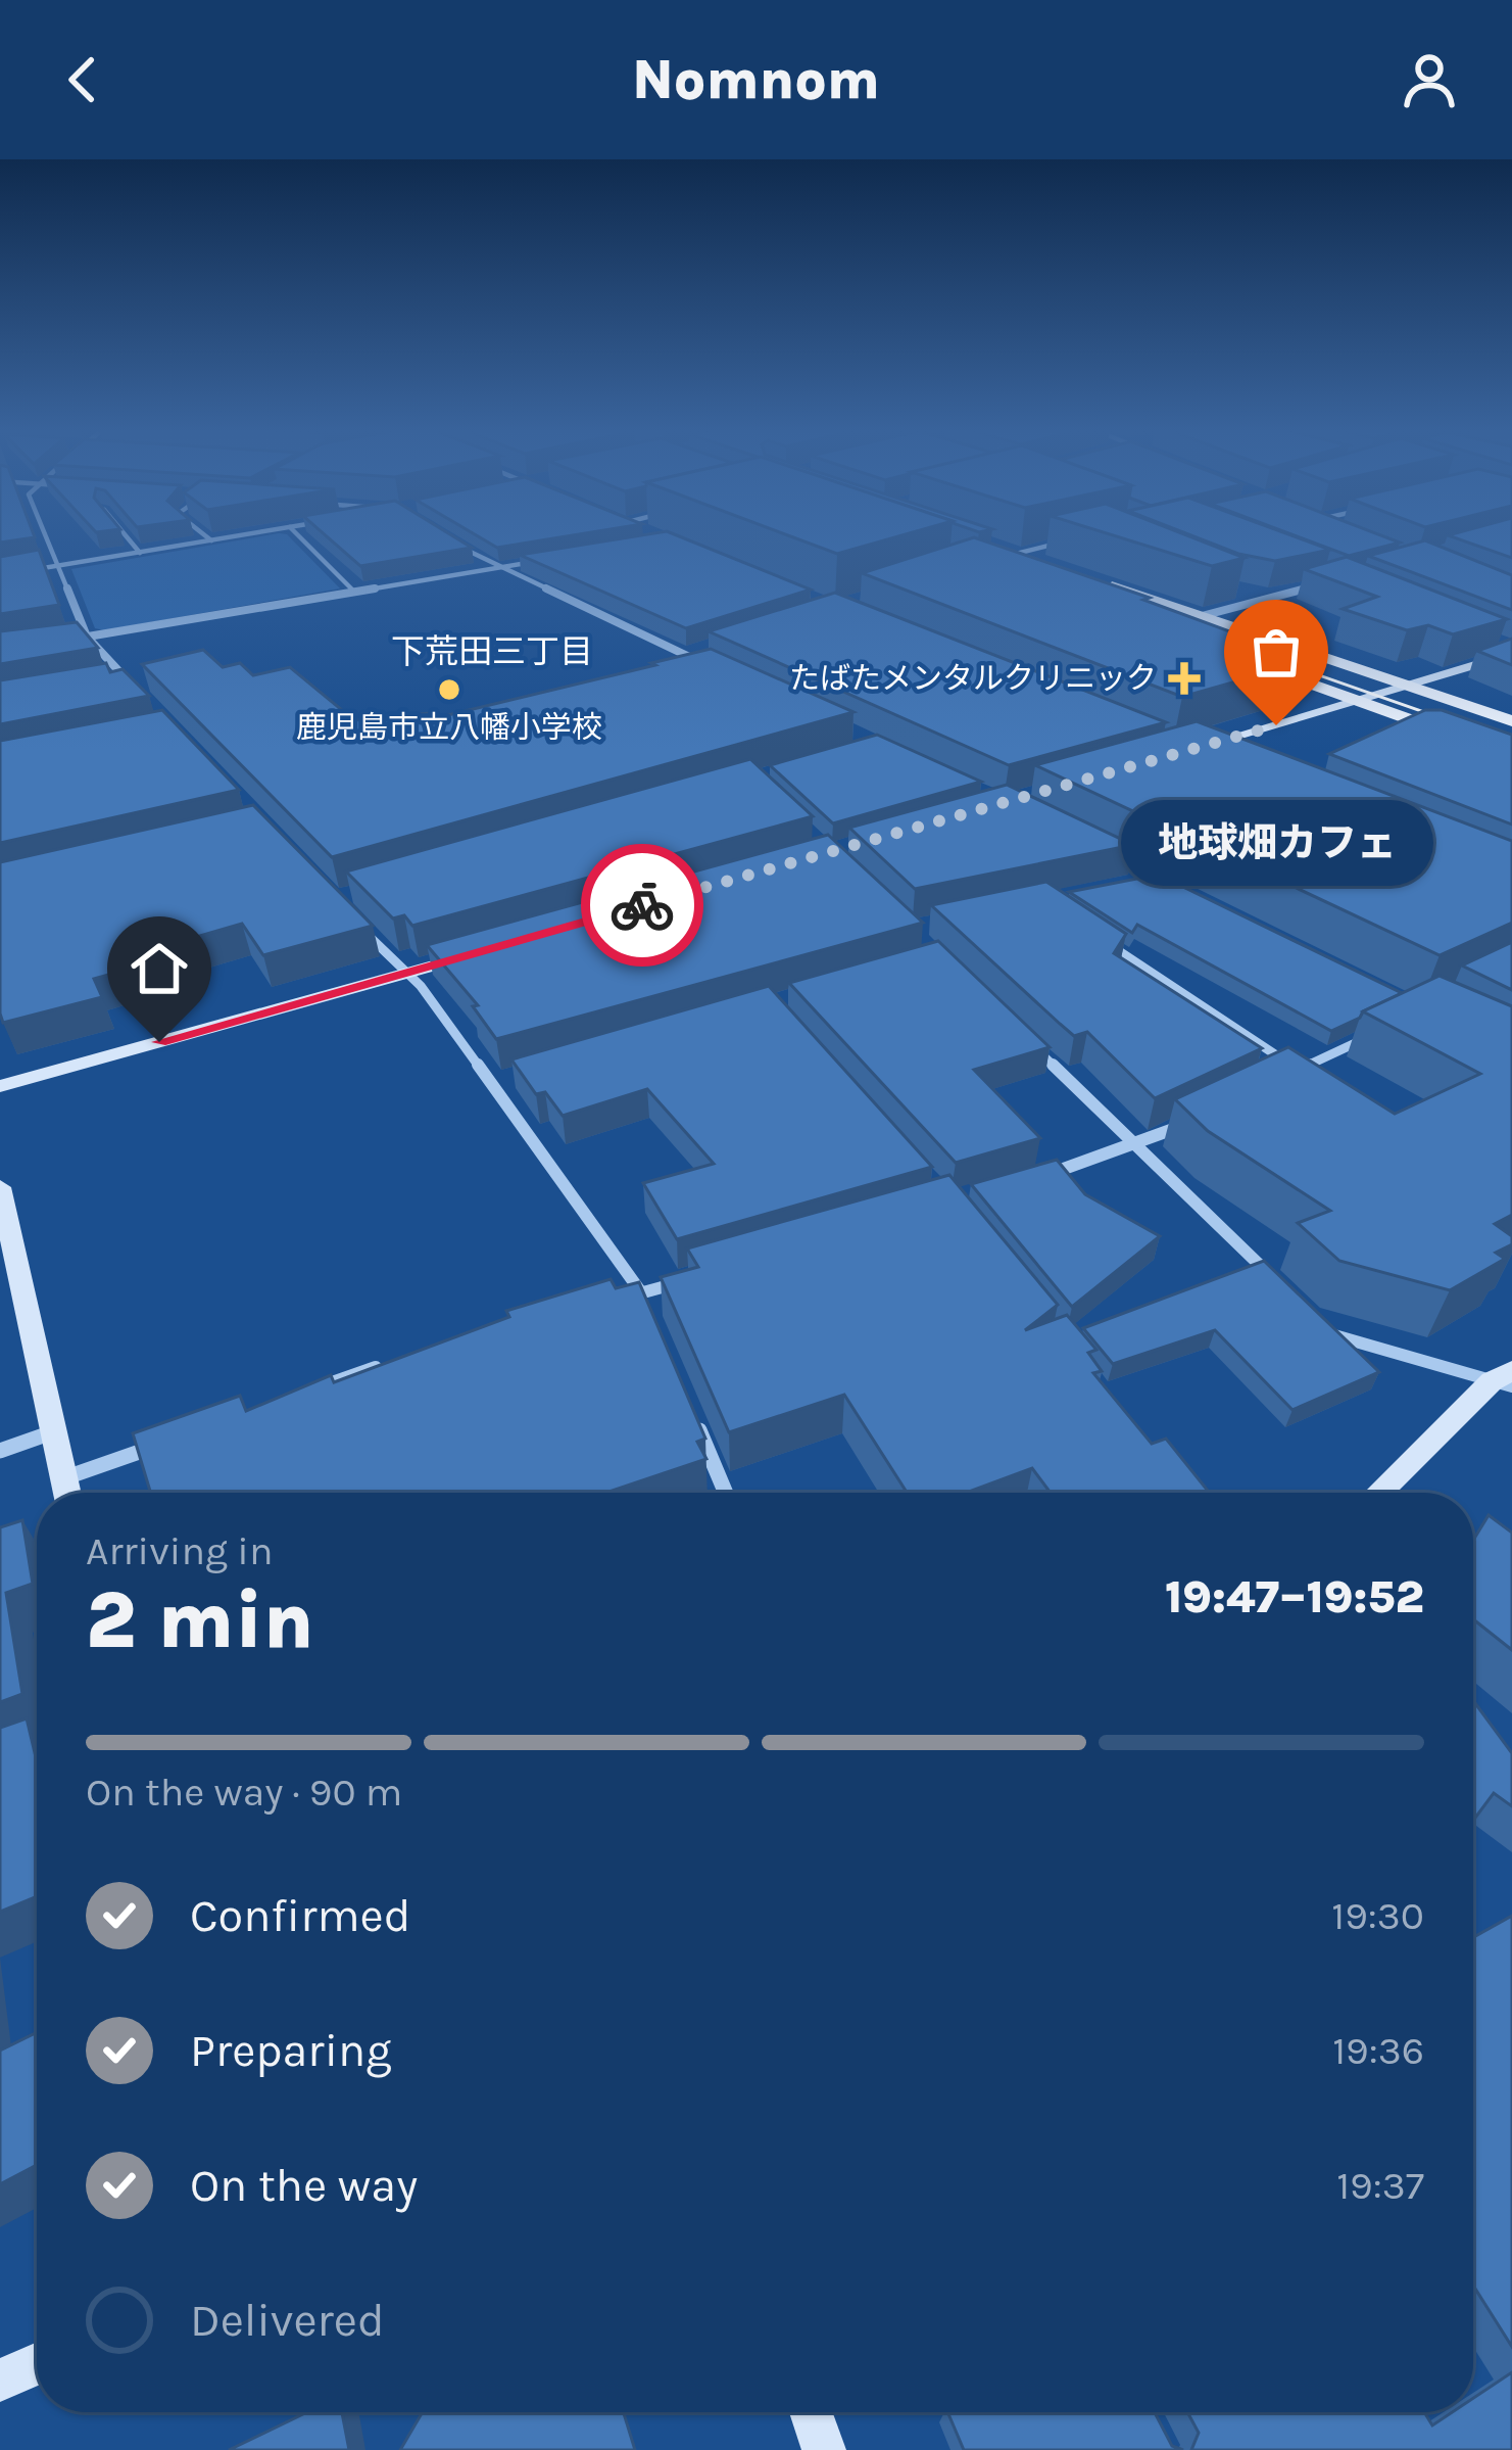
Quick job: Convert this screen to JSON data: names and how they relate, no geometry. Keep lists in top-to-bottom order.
{
  "districts": ["下荒田三丁目"],
  "places": {
    "health": ["たばたメンタルクリニック"],
    "other": ["鹿児島市立八幡小学校", "地球畑カフェ"]
  },
  "page": {
    "header": "Nomnom",
    "bubble": "地球畑カフェ",
    "heading": ["2 min", "Arriving in", "19:47–19:52"],
    "bar": "On the way · 90 m",
    "list": [
      ["Confirmed", "19:30"],
      ["Preparing", "19:36"],
      ["On the way", "19:37"],
      "Delivered"
    ]
  }
}
